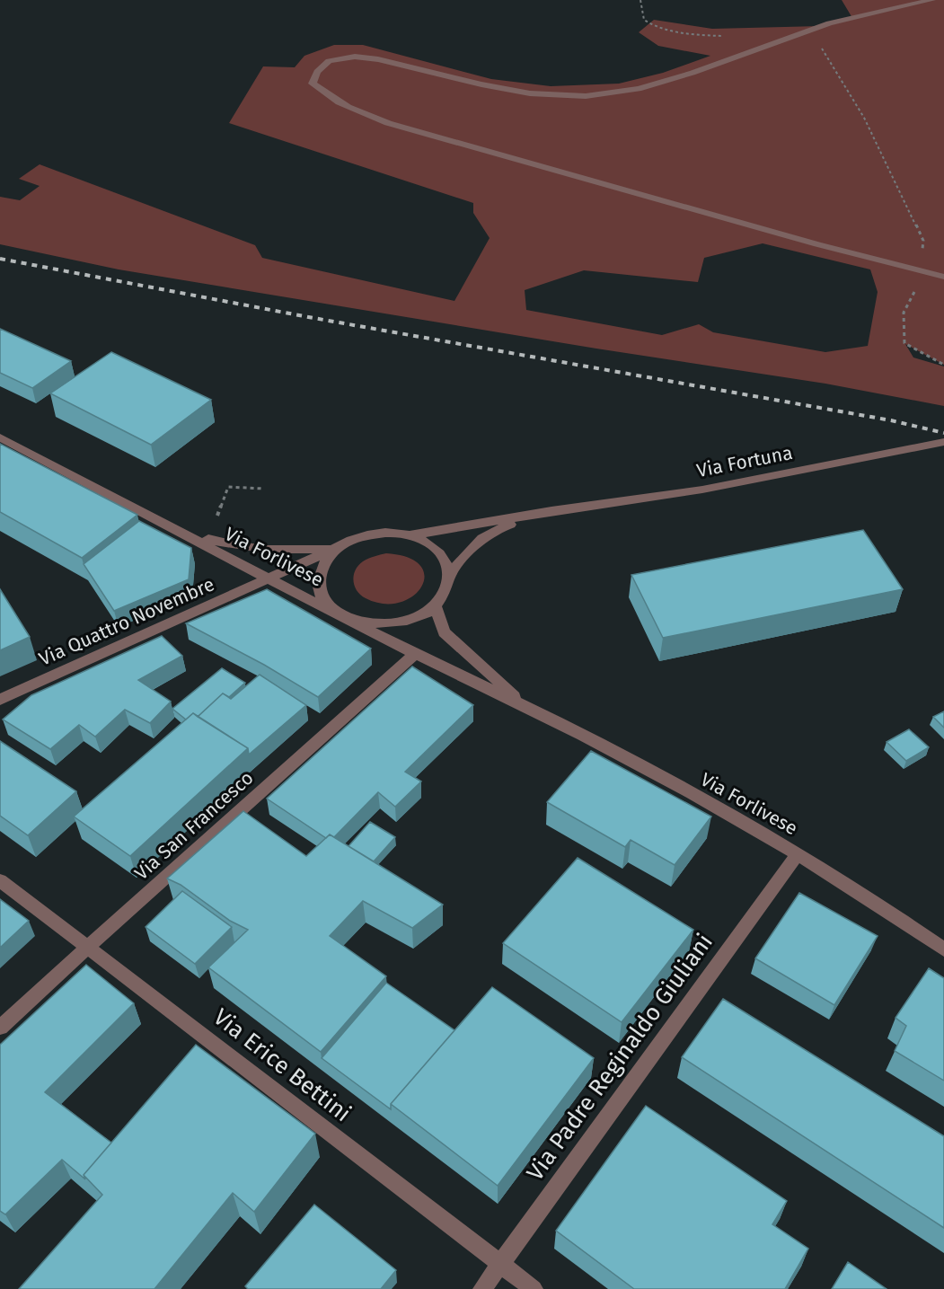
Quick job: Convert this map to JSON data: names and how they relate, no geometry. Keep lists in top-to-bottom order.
{
  "streets": {
    "street": [
      "Via Fortuna",
      "Via Forlivese",
      "Via Quattro Novembre",
      "Via San Francesco",
      "Via Padre Reginaldo Giuliani",
      "Via Erice Bettini"
    ]
  },
  "crossings": [
    ["Via Fortuna", "Via Forlivese"],
    ["Via Fortuna", "Via Quattro Novembre"],
    ["Via Forlivese", "Via Quattro Novembre"],
    ["Via Forlivese", "Via San Francesco"],
    ["Via Forlivese", "Via Padre Reginaldo Giuliani"],
    ["Via San Francesco", "Via Erice Bettini"],
    ["Via Padre Reginaldo Giuliani", "Via Erice Bettini"]
  ]
}
